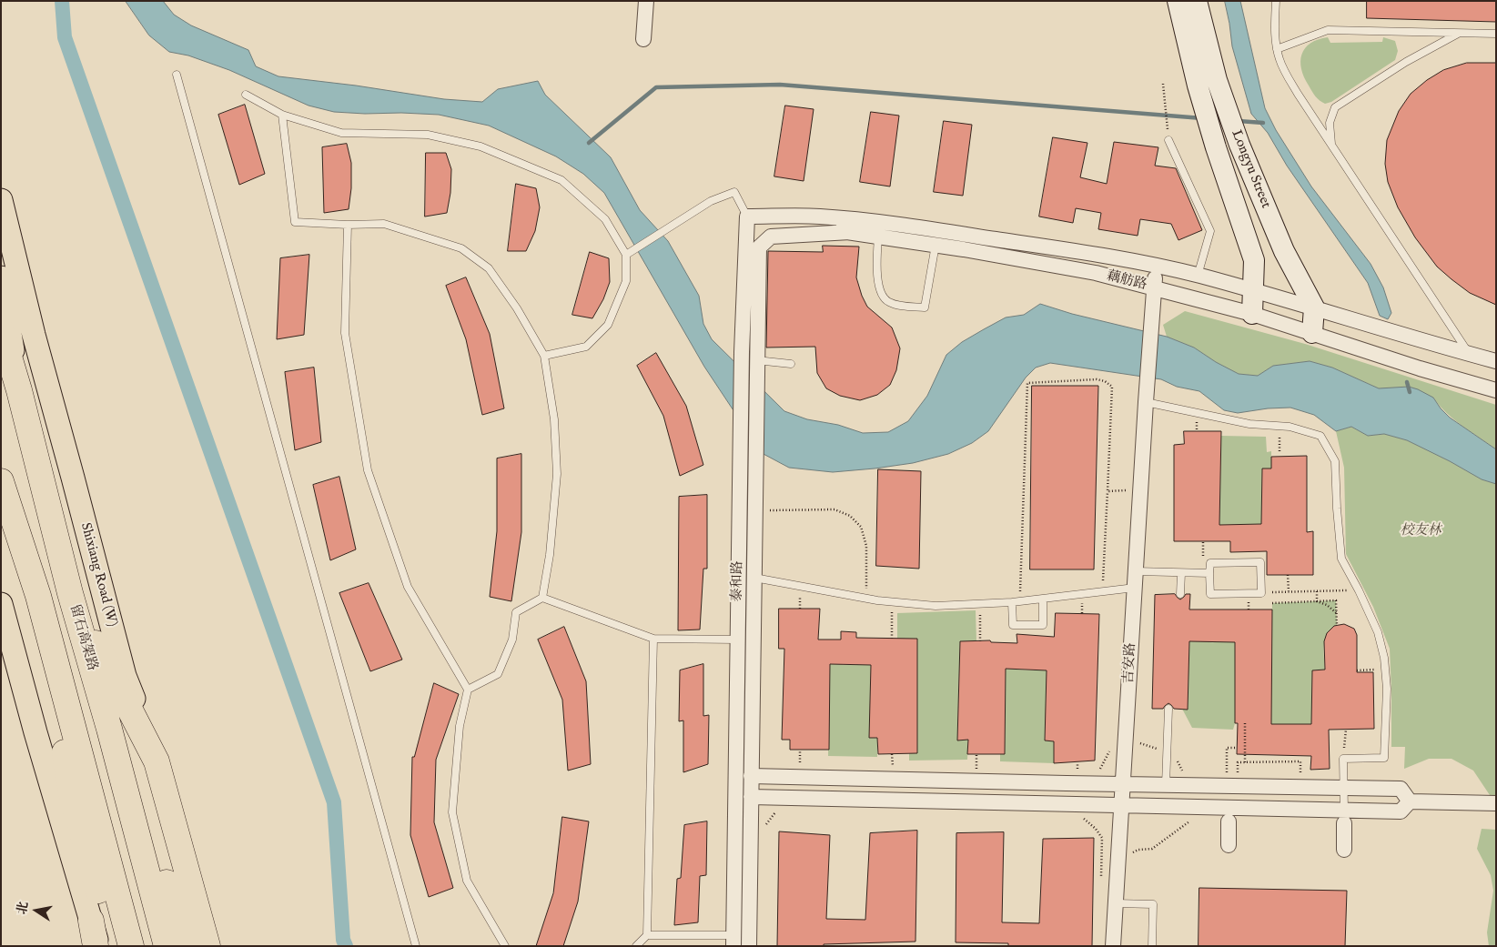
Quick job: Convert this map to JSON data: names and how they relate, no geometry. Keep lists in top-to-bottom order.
{
  "streets": {
    "highway": ["Shixiang Road (W)", "留石高架路"],
    "street": [
      "Longyu Street",
      "藕舫路",
      "泰和路",
      "吉安路"
    ]
  },
  "crossings": [
    ["Longyu Street", "藕舫路"],
    ["藕舫路", "泰和路"],
    ["藕舫路", "吉安路"]
  ],
  "parks": ["校友林"],
  "north": "left"
}
